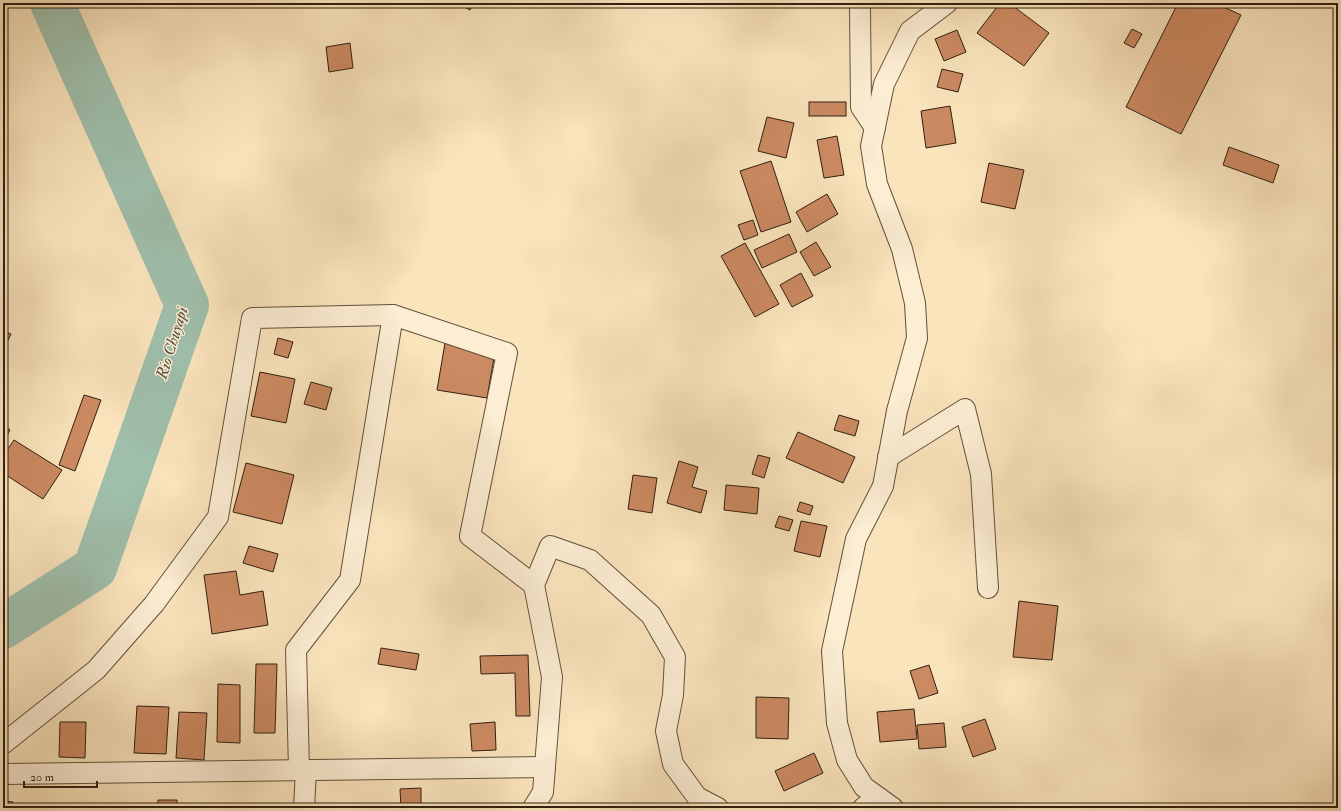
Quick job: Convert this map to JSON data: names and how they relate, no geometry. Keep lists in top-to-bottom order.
{
  "water": ["Rio Chuyapi"],
  "scale_bar": "20 m"
}
